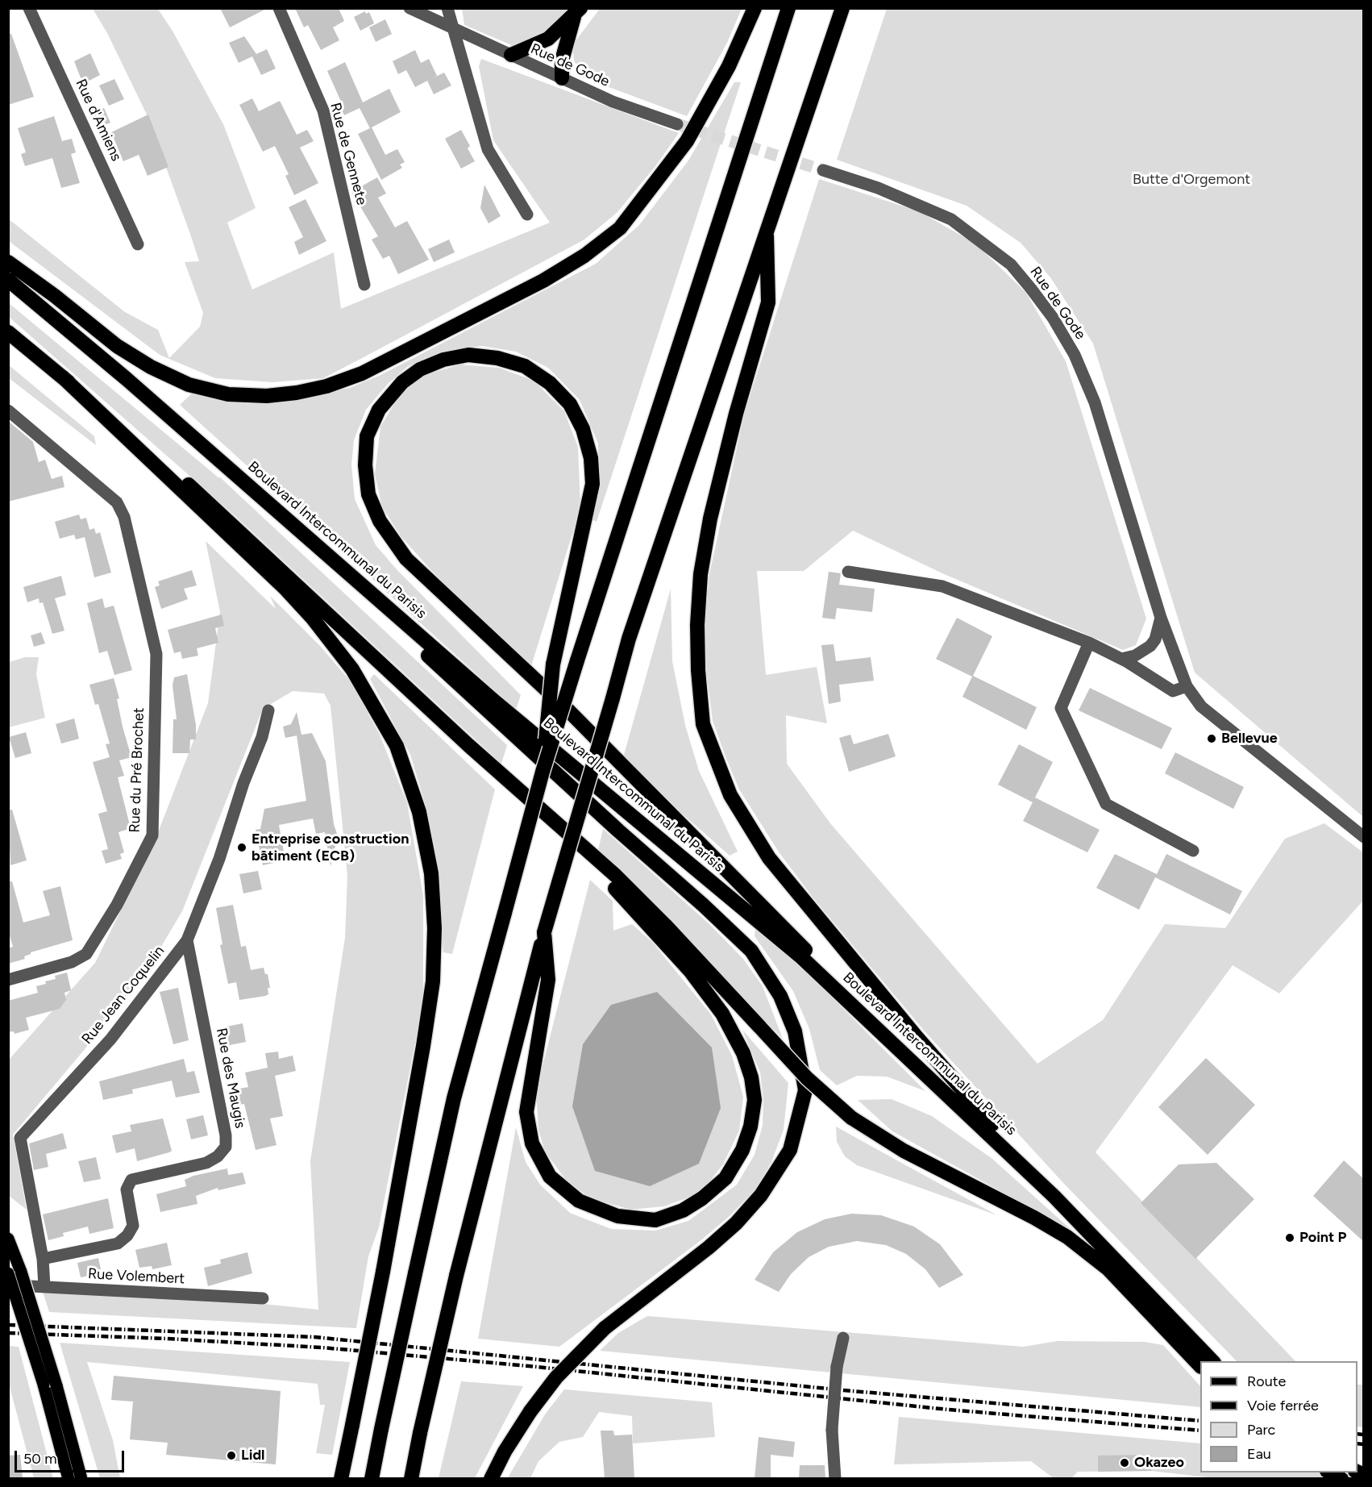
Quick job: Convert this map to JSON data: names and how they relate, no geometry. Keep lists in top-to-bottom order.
{
  "streets": {
    "highway": ["Boulevard Intercommunal du Parisis"],
    "street": [
      "Rue de Gode",
      "Rue d'Amiens",
      "Rue de Gennete",
      "Rue du Pré Brochet",
      "Rue Jean Coquelin",
      "Rue des Maugis",
      "Rue Volembert"
    ]
  },
  "crossings": [
    ["Rue Jean Coquelin", "Rue des Maugis"],
    ["Rue Jean Coquelin", "Rue Volembert"]
  ],
  "parks": ["Butte d'Orgemont"],
  "places": [
    "Bellevue",
    "Entreprise construction bâtiment (ECB)",
    "Point P",
    "Lidl",
    "Okazeo"
  ],
  "legend": [
    "Route",
    "Voie ferrée",
    "Parc",
    "Eau"
  ],
  "scale_bar": "50 m"
}
